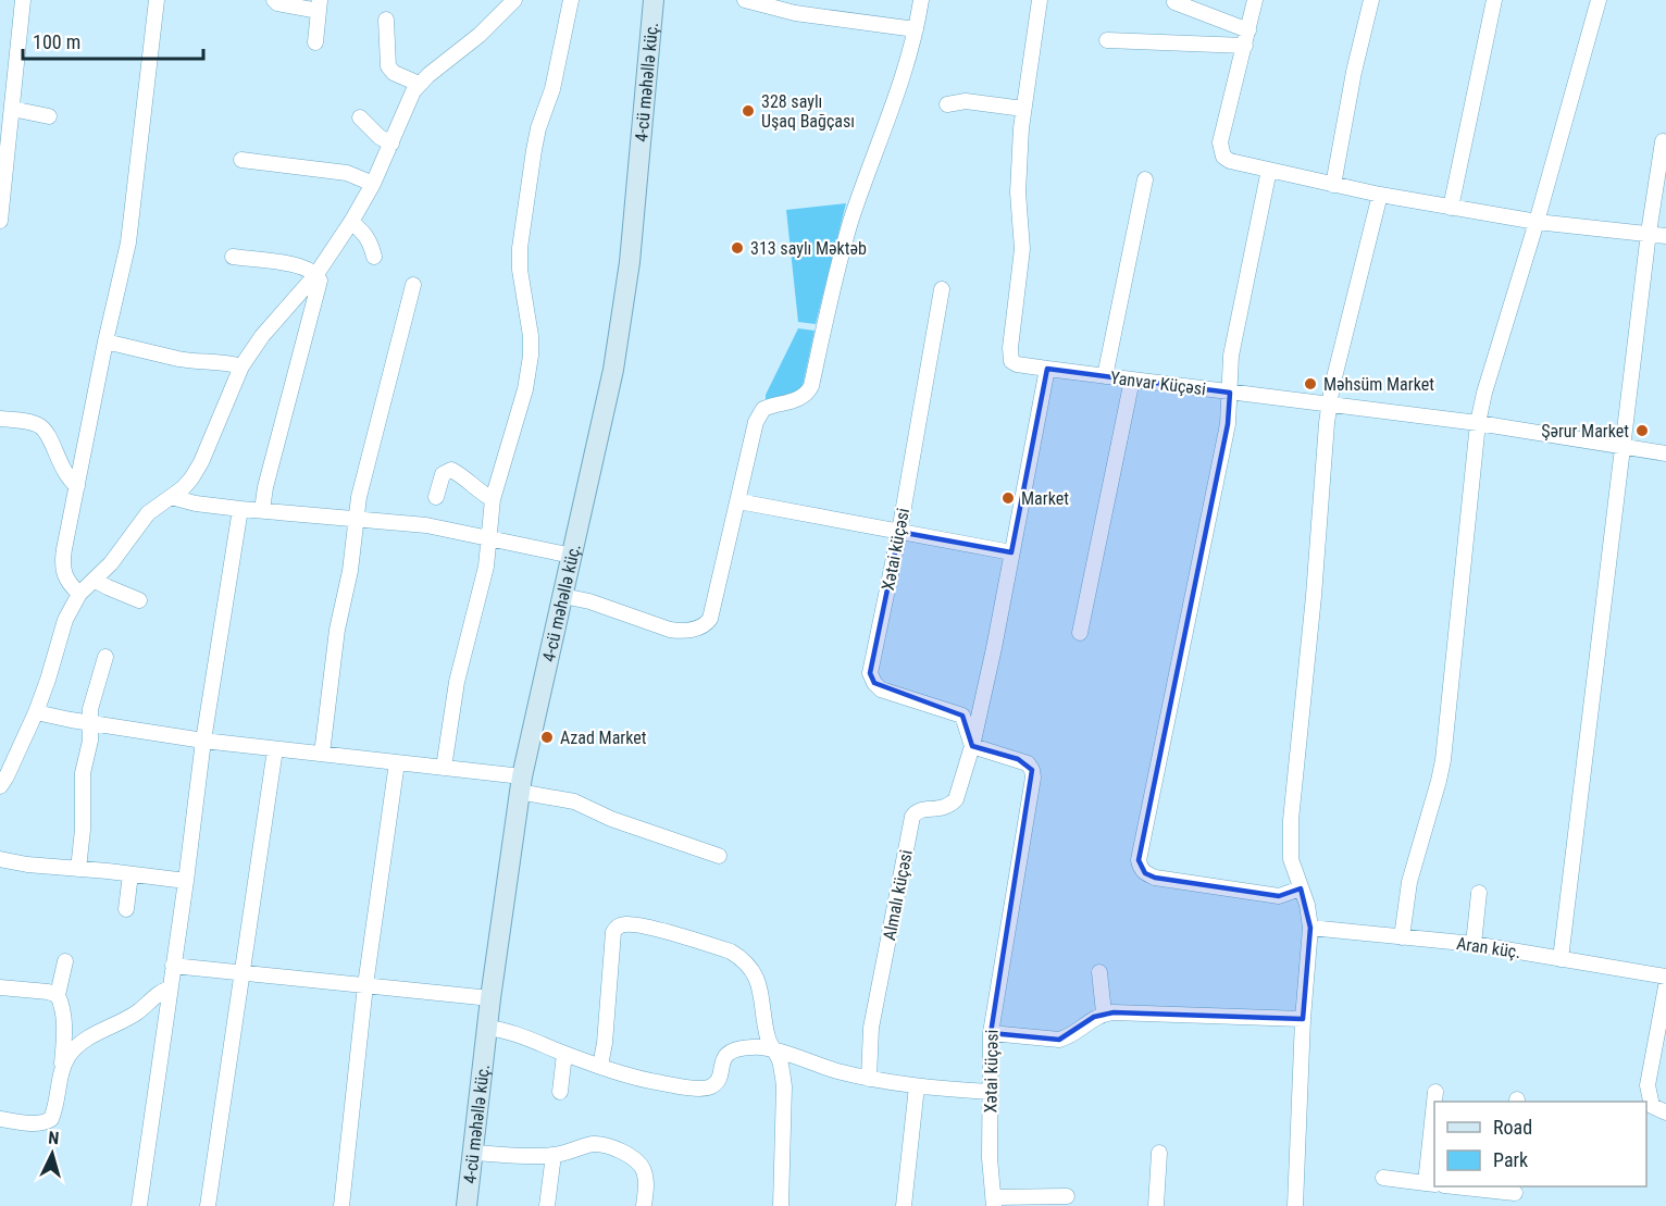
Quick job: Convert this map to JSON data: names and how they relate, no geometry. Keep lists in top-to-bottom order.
{
  "streets": {
    "street": [
      "4-cü məhəllə küç.",
      "Yanvar Küçəsi",
      "Xətai küçəsi",
      "Almalı küçəsi",
      "Aran küç."
    ]
  },
  "crossings": [
    ["Xətai küçəsi", "Almalı küçəsi"]
  ],
  "places": [
    "328 saylı Uşaq Bağçası",
    "313 saylı Məktəb",
    "Məhsüm Market",
    "Şərur Market",
    "Market",
    "Azad Market"
  ],
  "legend": ["Road", "Park"],
  "scale_bar": "100 m",
  "north": "top"
}
